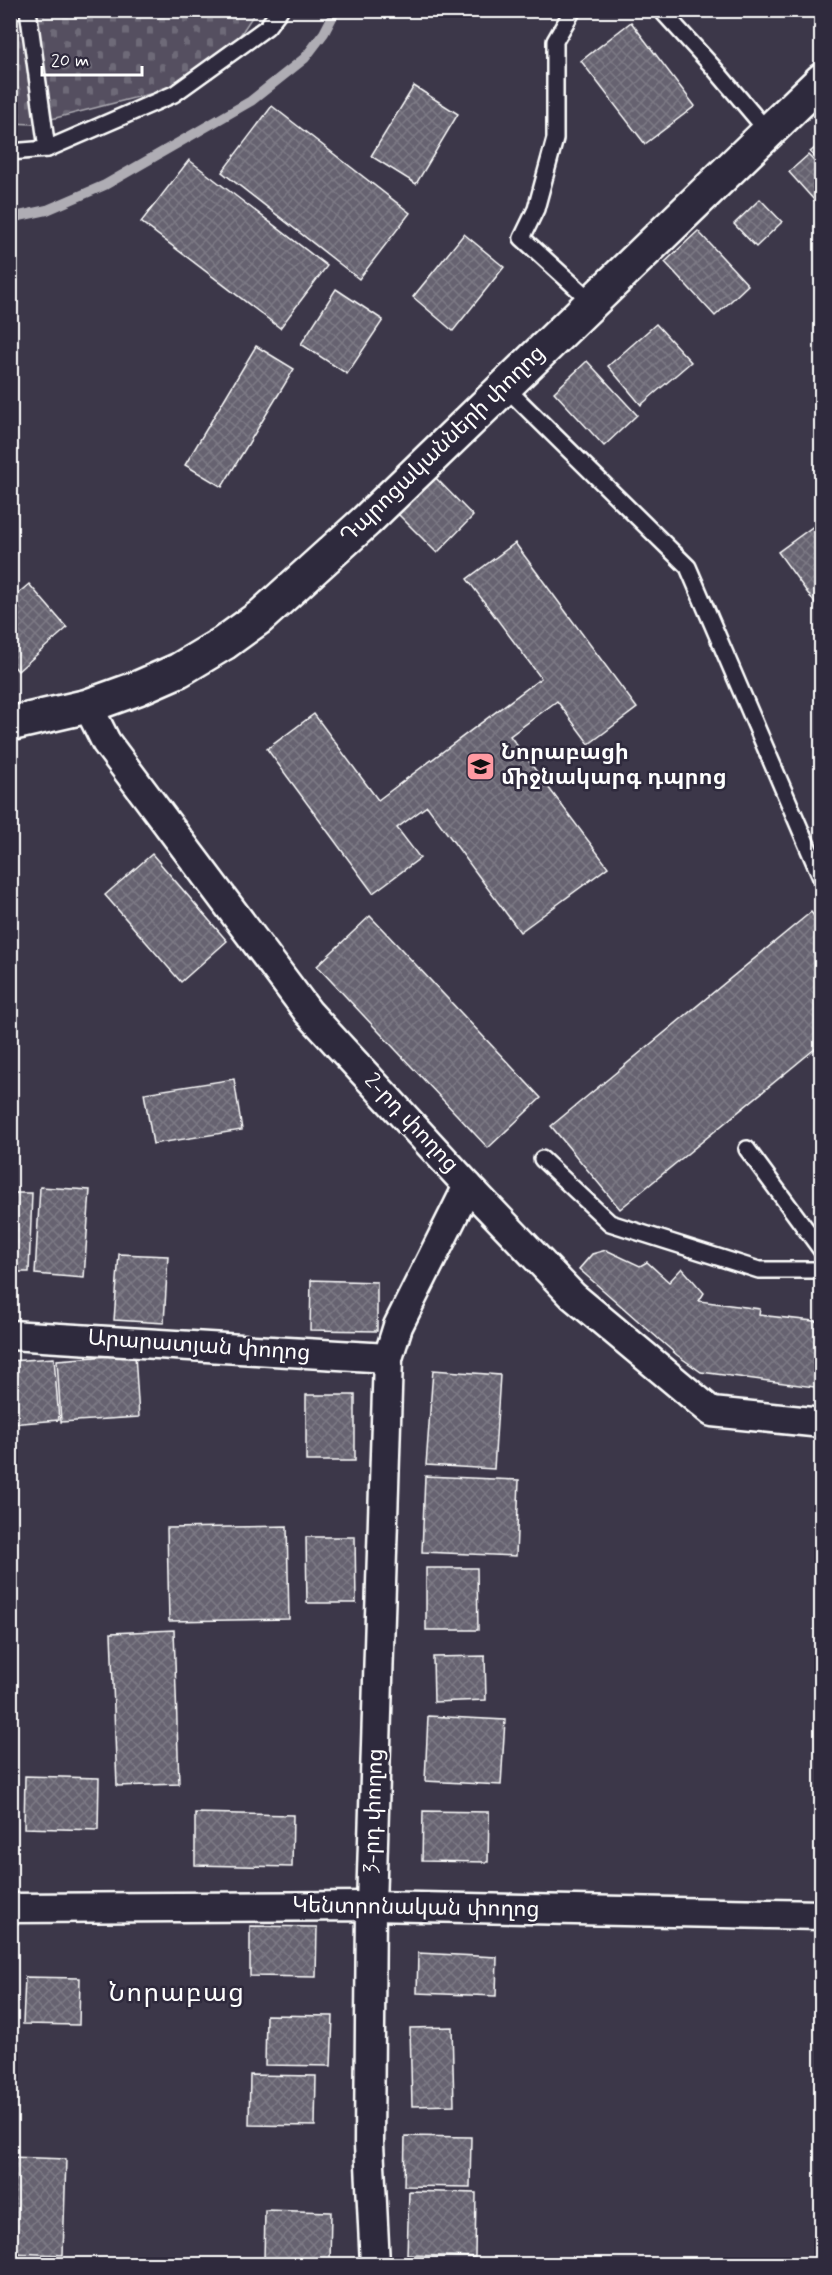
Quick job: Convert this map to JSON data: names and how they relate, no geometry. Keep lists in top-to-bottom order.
{
  "streets": {
    "main road": ["Դպրոցականների փողոց"],
    "street": [
      "2-րդ փողոց",
      "Արարատյան փողոց",
      "3-րդ փողոց",
      "Կենտրոնական փողոց"
    ]
  },
  "crossings": [
    ["Դպրոցականների փողոց", "2-րդ փողոց"],
    ["2-րդ փողոց", "3-րդ փողոց"],
    ["Արարատյան փողոց", "3-րդ փողոց"],
    ["3-րդ փողոց", "Կենտրոնական փողոց"]
  ],
  "districts": ["Նորաբաց"],
  "places": {
    "school or university": ["Նորաբացի միջնակարգ դպրոց"]
  },
  "scale_bar": "20 m"
}
